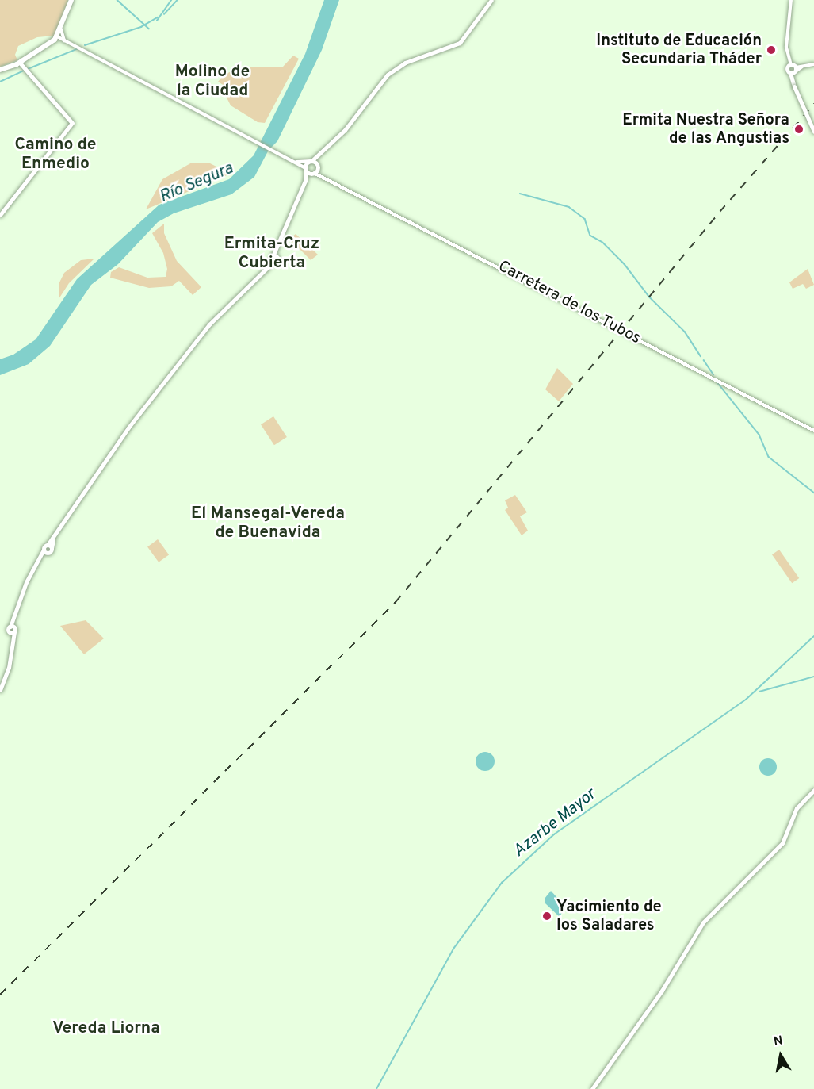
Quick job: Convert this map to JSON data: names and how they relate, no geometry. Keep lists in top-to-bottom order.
{
  "streets": {
    "street": ["Carretera de los Tubos"]
  },
  "districts": [
    "Molino de la Ciudad",
    "Camino de Enmedio",
    "Ermita-Cruz Cubierta",
    "El Mansegal-Vereda de Buenavida",
    "Vereda Liorna"
  ],
  "water": ["Río Segura", "Azarbe Mayor"],
  "places": ["Instituto de Educación Secundaria Tháder", "Ermita Nuestra Señora de las Angustias", "Yacimiento de los Saladares"],
  "north": "top"
}
